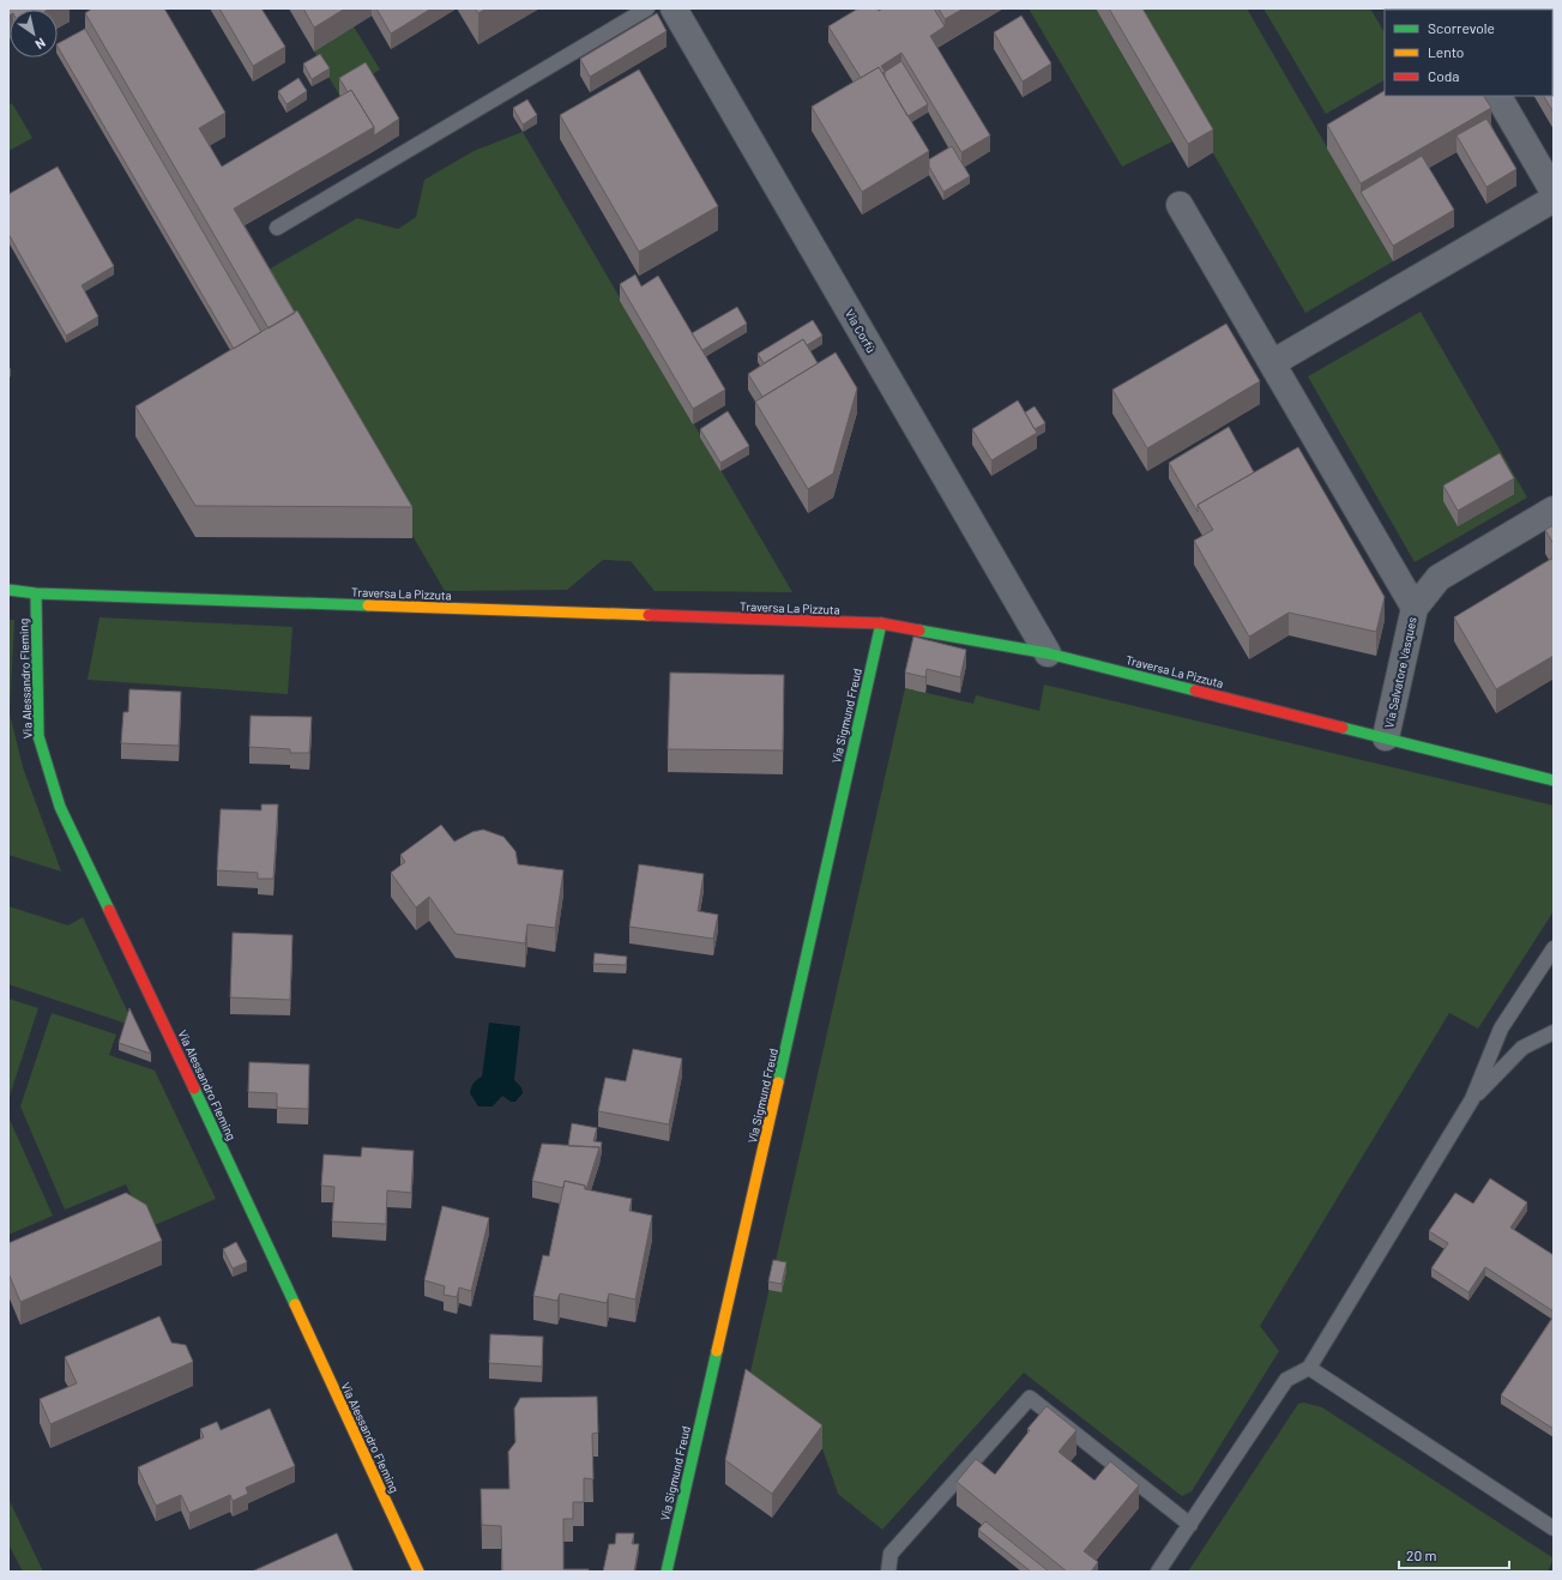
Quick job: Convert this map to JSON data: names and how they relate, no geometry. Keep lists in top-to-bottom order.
{
  "streets": {
    "street": [
      "Via Corfù",
      "Traversa La Pizzuta",
      "Via Salvatore Vasques",
      "Via Alessandro Fleming",
      "Via Sigmund Freud"
    ]
  },
  "crossings": [
    ["Via Corfù", "Traversa La Pizzuta"],
    ["Traversa La Pizzuta", "Via Salvatore Vasques"],
    ["Traversa La Pizzuta", "Via Alessandro Fleming"],
    ["Traversa La Pizzuta", "Via Sigmund Freud"]
  ],
  "legend": ["Scorrevole", "Lento", "Coda"],
  "scale_bar": "20 m",
  "north": "bottom right"
}
